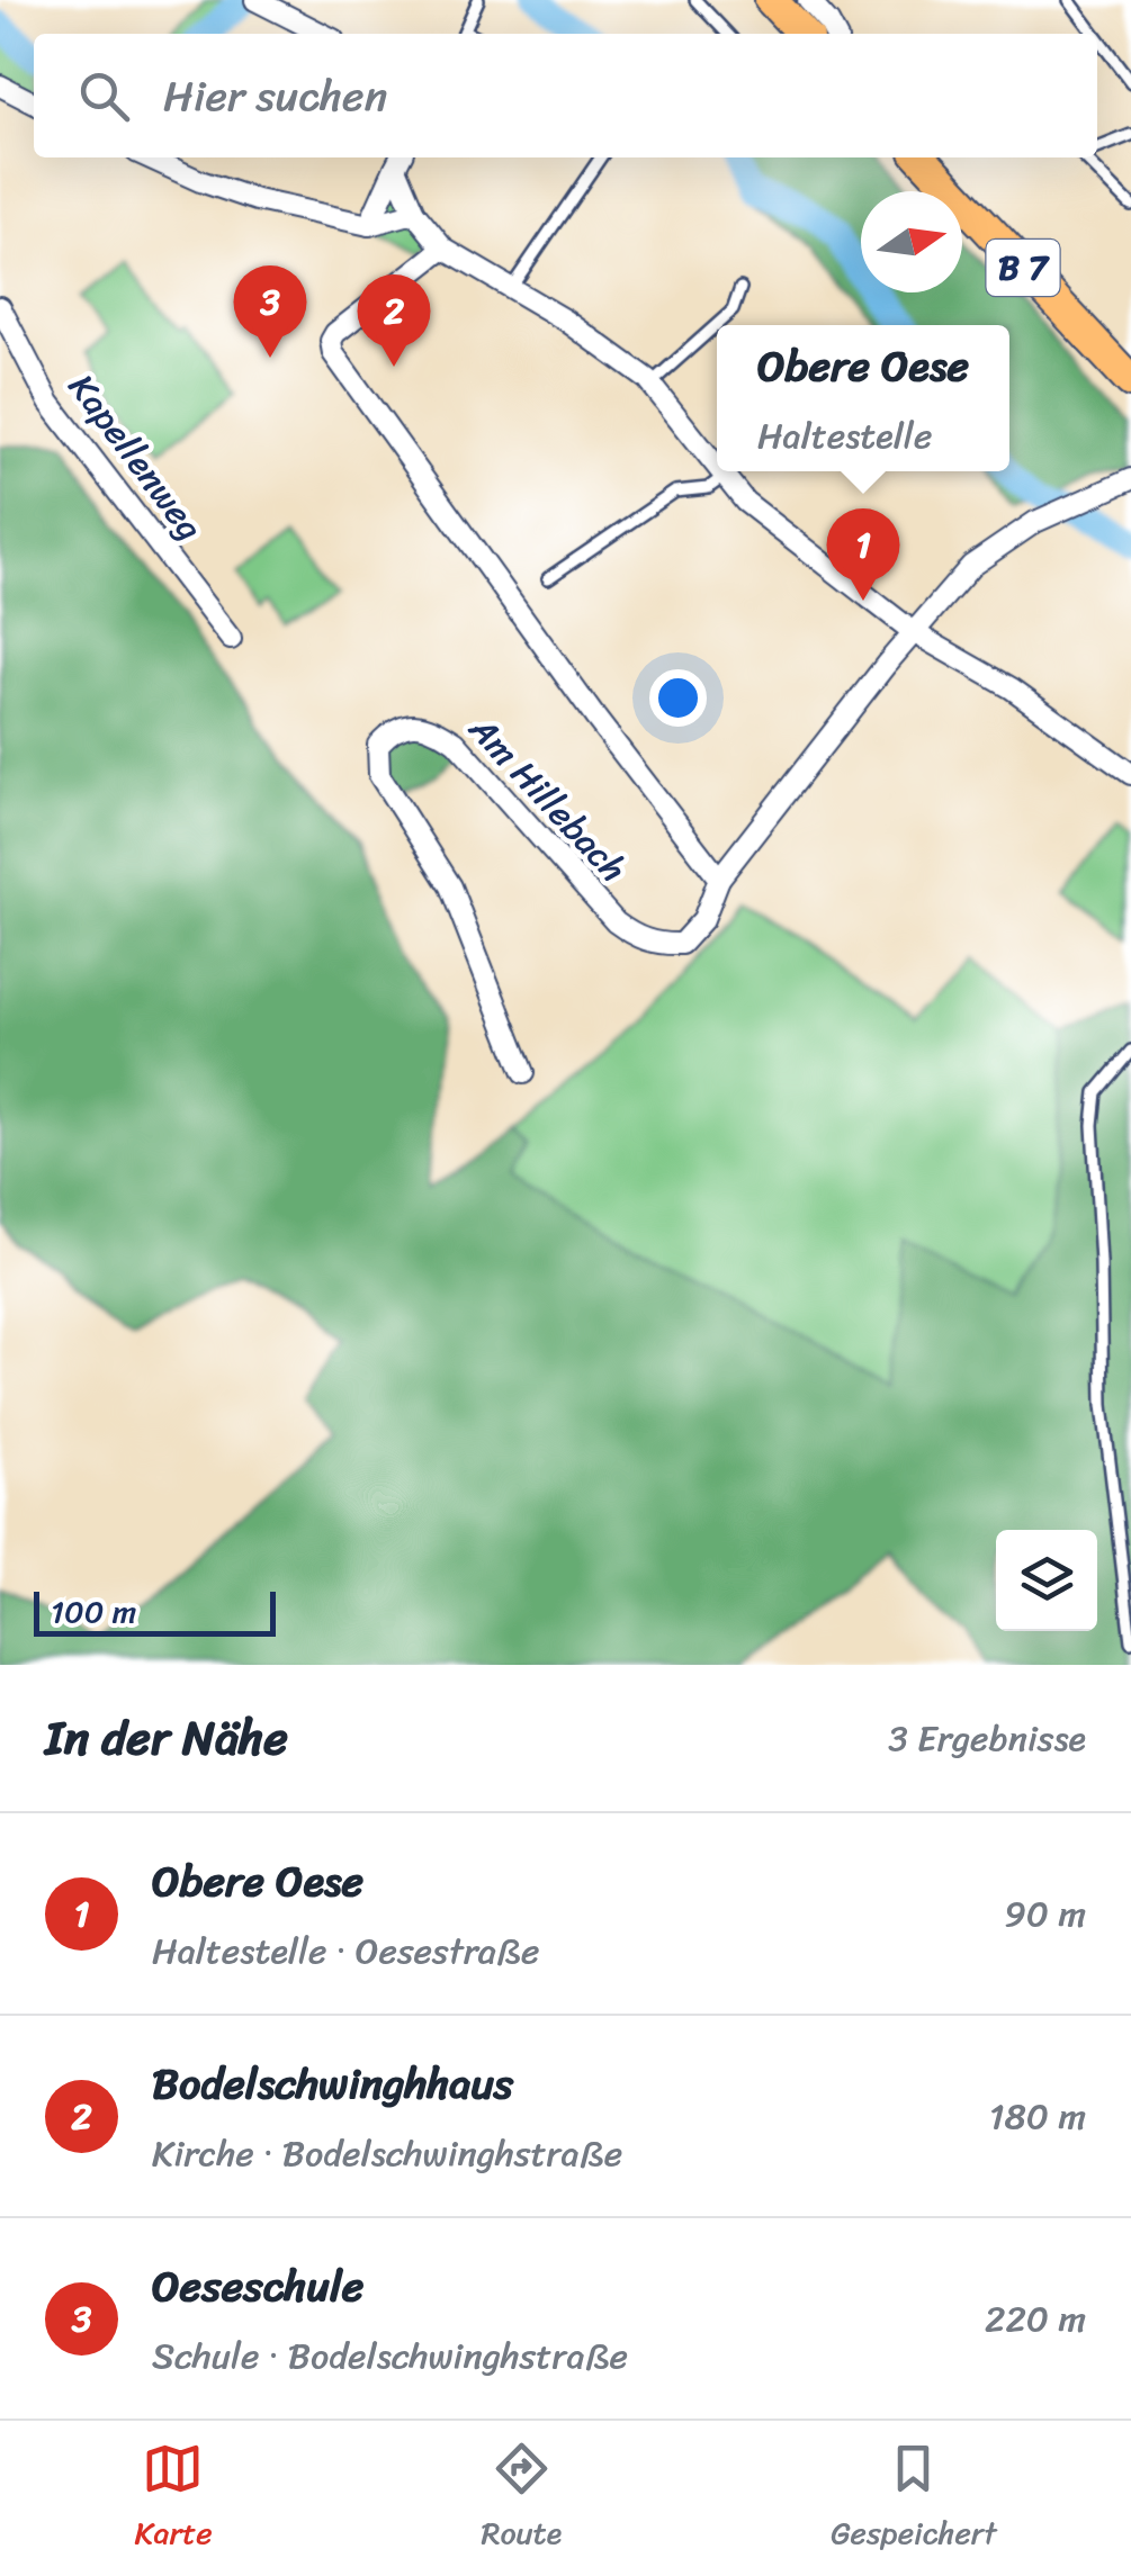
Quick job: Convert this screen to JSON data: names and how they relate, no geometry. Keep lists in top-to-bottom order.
{
  "streets": {
    "main road": ["B 7"],
    "street": ["Kapellenweg", "Am Hillebach"]
  },
  "scale_bar": "100 m",
  "north": "right",
  "page": {
    "search": "Hier suchen",
    "pins": ["3", "2", "1"],
    "popup": ["Obere Oese", "Haltestelle"],
    "scale": "100 m",
    "heading": ["In der Nähe", "3 Ergebnisse"],
    "list": [
      {
        "mark": "1",
        "name": "Obere Oese",
        "note": "Haltestelle · Oesestraße",
        "value": "90 m"
      },
      {
        "mark": "2",
        "name": "Bodelschwinghhaus",
        "note": "Kirche · Bodelschwinghstraße",
        "value": "180 m"
      },
      {
        "mark": "3",
        "name": "Oeseschule",
        "note": "Schule · Bodelschwinghstraße",
        "value": "220 m"
      }
    ],
    "nav": ["Karte", "Route", "Gespeichert"]
  }
}
